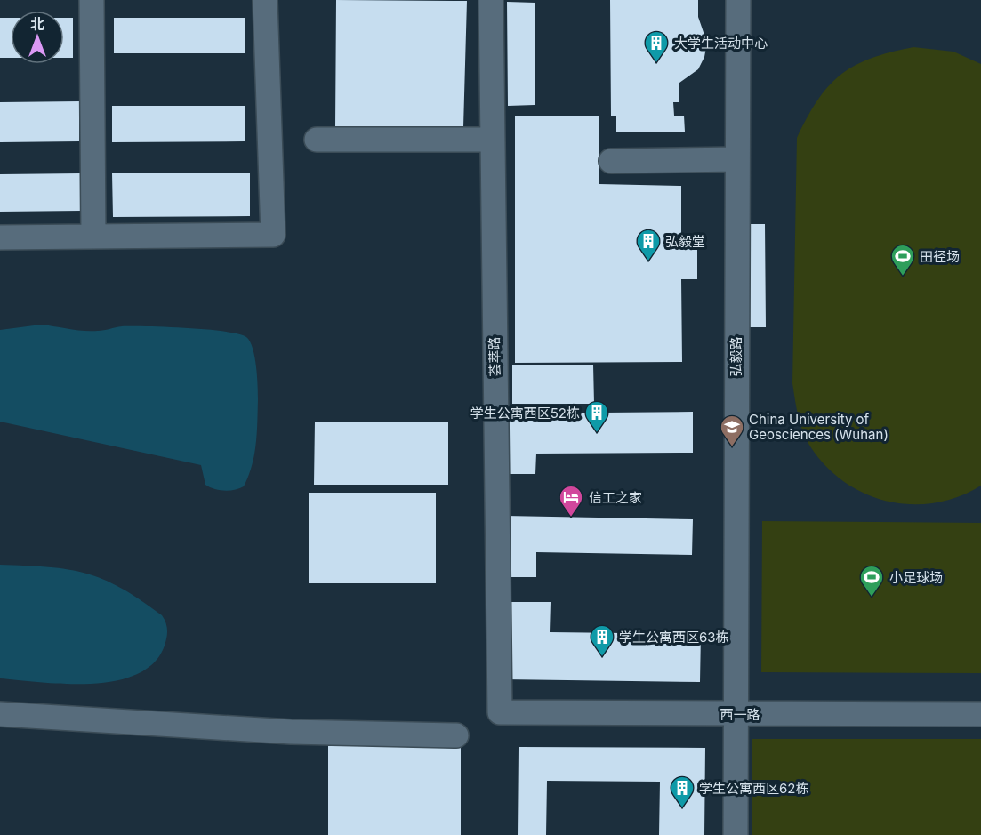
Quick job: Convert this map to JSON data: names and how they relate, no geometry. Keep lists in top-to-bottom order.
{
  "streets": {
    "street": ["荟萃路", "弘毅路", "西一路"]
  },
  "crossings": [
    ["荟萃路", "西一路"],
    ["弘毅路", "西一路"]
  ],
  "places": {
    "building": [
      "大学生活动中心",
      "弘毅堂",
      "学生公寓西区52栋",
      "学生公寓西区63栋",
      "学生公寓西区62栋"
    ],
    "sports": ["田径场", "小足球场"],
    "school or university": ["China University of Geosciences (Wuhan)"],
    "hotel": ["信工之家"]
  },
  "north": "top"
}
